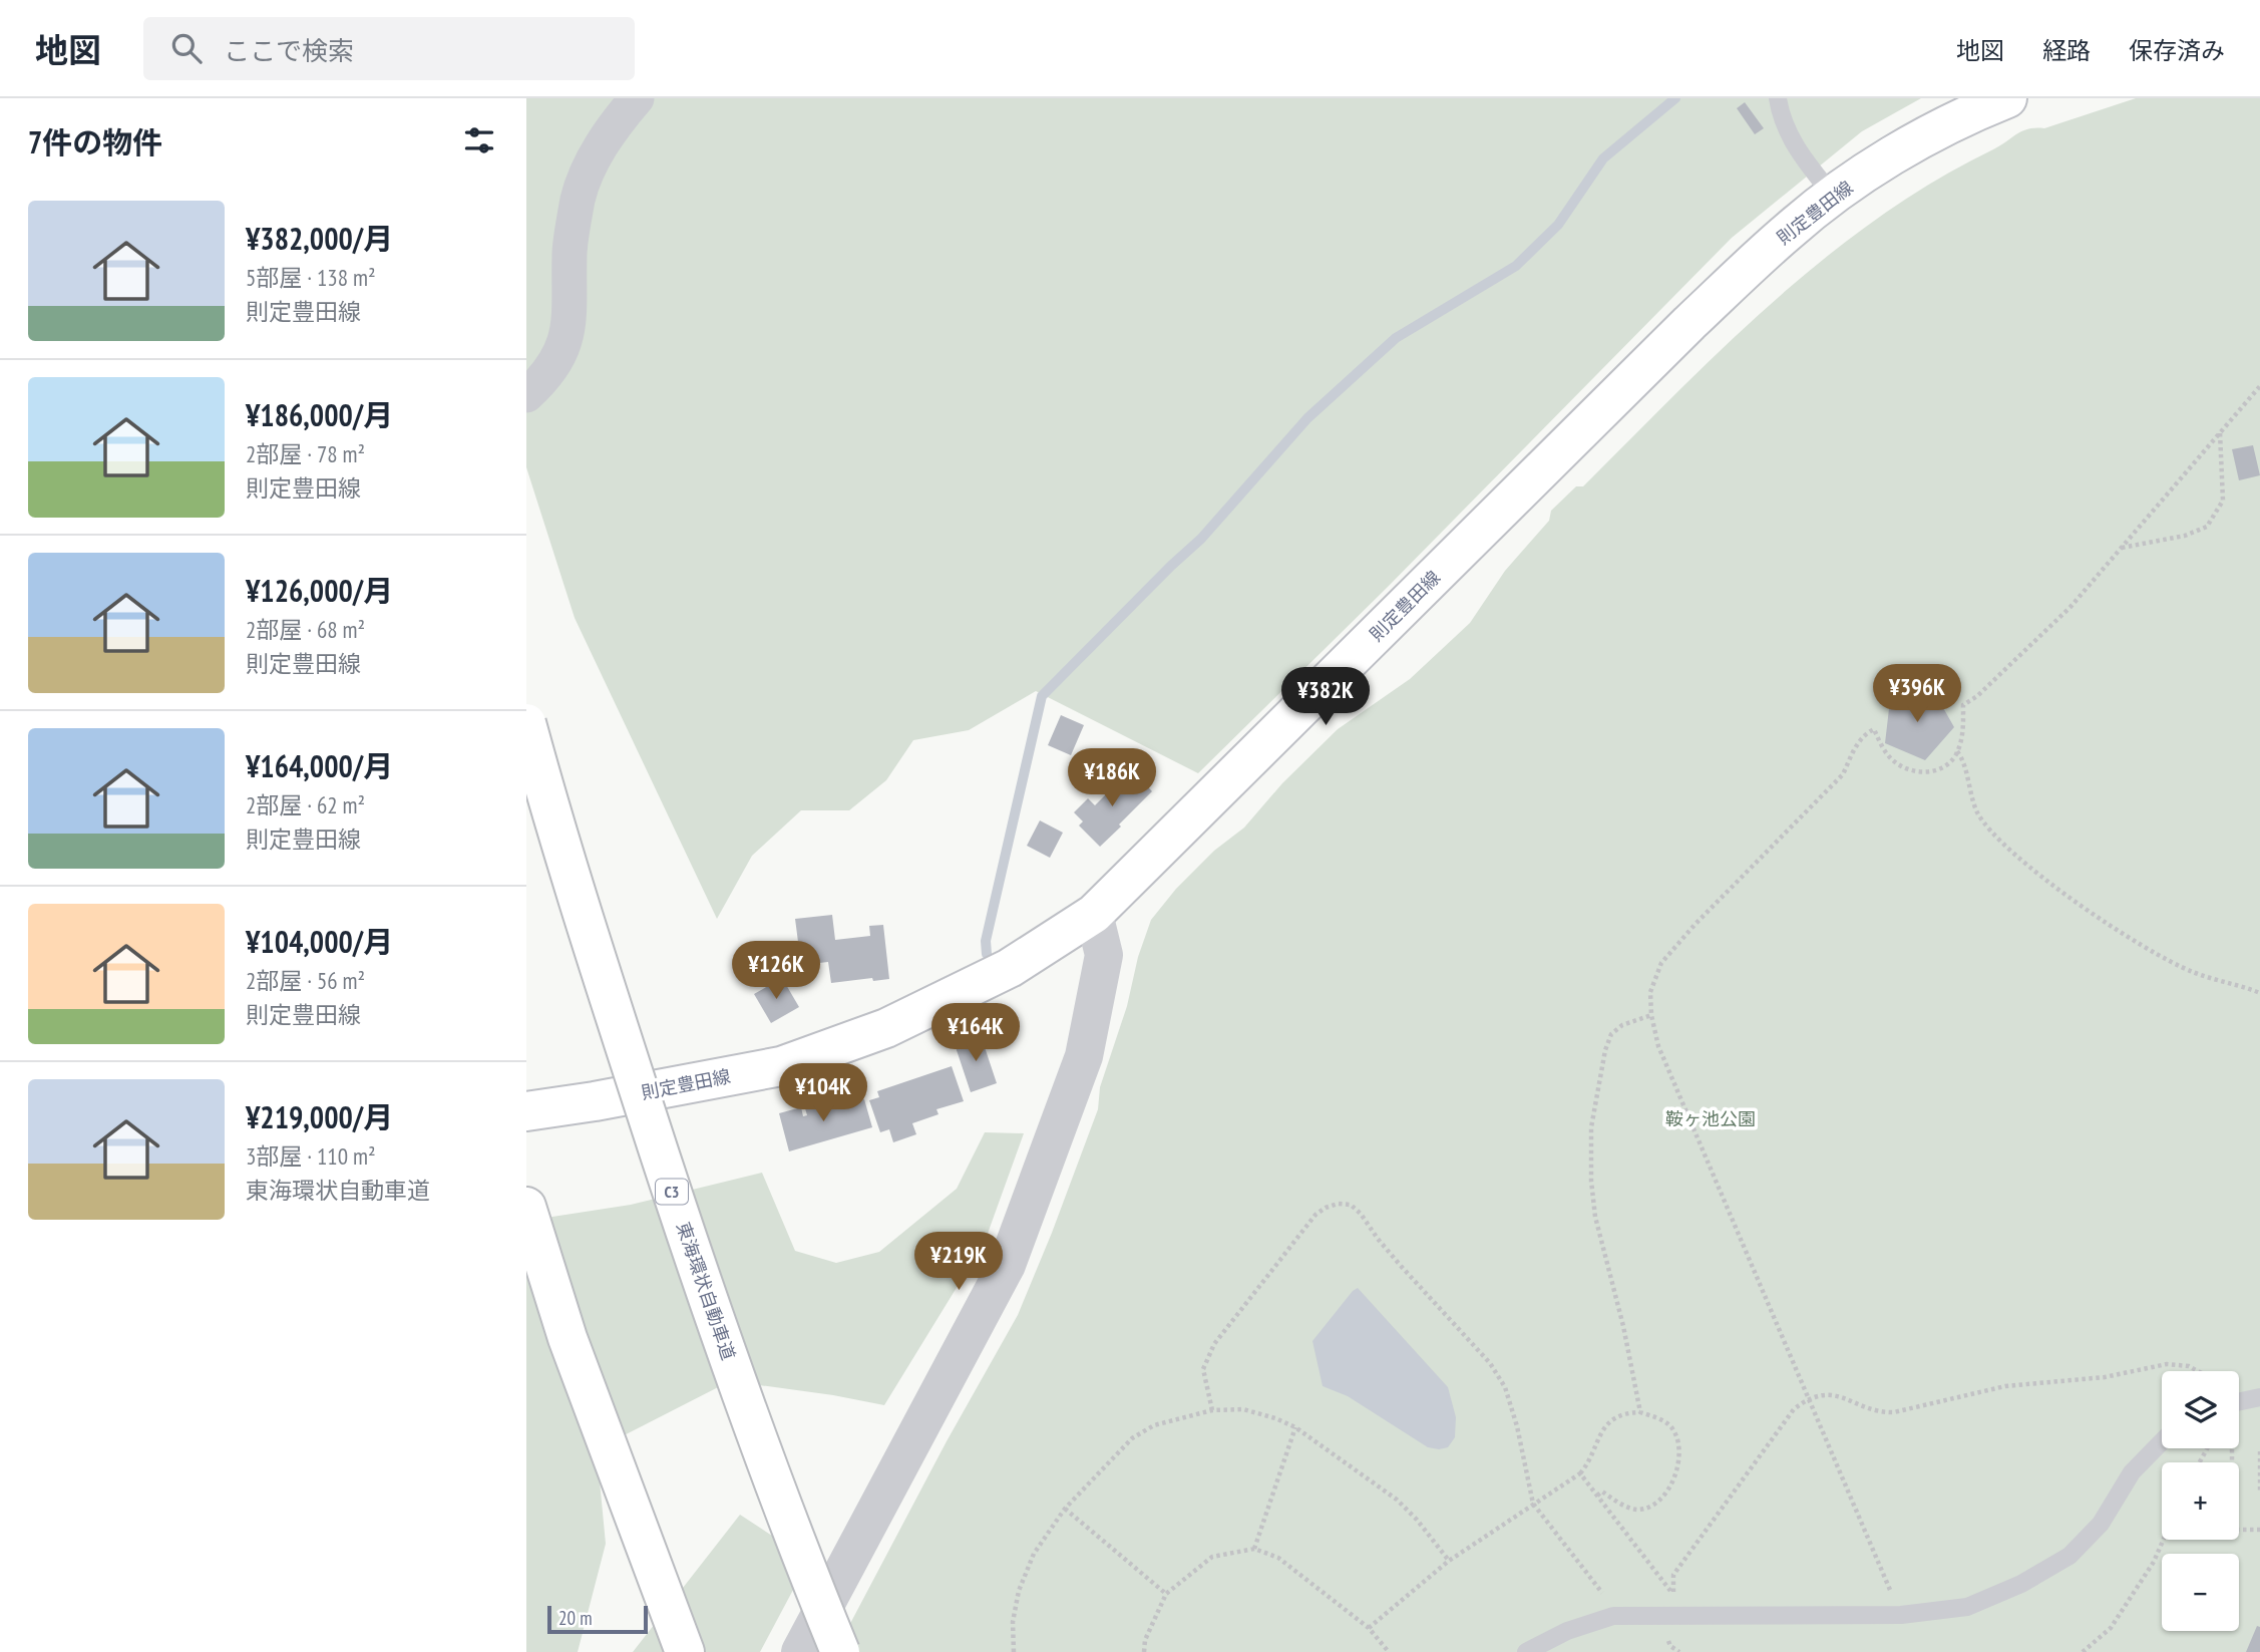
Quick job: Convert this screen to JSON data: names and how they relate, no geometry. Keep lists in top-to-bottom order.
{
  "streets": {
    "main road": ["則定豊田線", "C3", "東海環状自動車道"]
  },
  "parks": ["鞍ヶ池公園"],
  "scale_bar": "20 m",
  "page": {
    "header": "地図",
    "search": "ここで検索",
    "nav": ["地図", "経路", "保存済み"],
    "heading": "7件の物件",
    "list": [
      {
        "name": "¥382,000/月",
        "note": "5部屋 · 138 m² · 則定豊田線"
      },
      {
        "name": "¥186,000/月",
        "note": "2部屋 · 78 m² · 則定豊田線"
      },
      {
        "name": "¥126,000/月",
        "note": "2部屋 · 68 m² · 則定豊田線"
      },
      {
        "name": "¥164,000/月",
        "note": "2部屋 · 62 m² · 則定豊田線"
      },
      {
        "name": "¥104,000/月",
        "note": "2部屋 · 56 m² · 則定豊田線"
      },
      {
        "name": "¥219,000/月",
        "note": "3部屋 · 110 m² · 東海環状自動車道"
      }
    ],
    "price": [
      "¥396K",
      "¥382K",
      "¥186K",
      "¥126K",
      "¥164K",
      "¥104K",
      "¥219K"
    ],
    "map_buttons": ["+", "−"],
    "scale": "20 m"
  }
}
